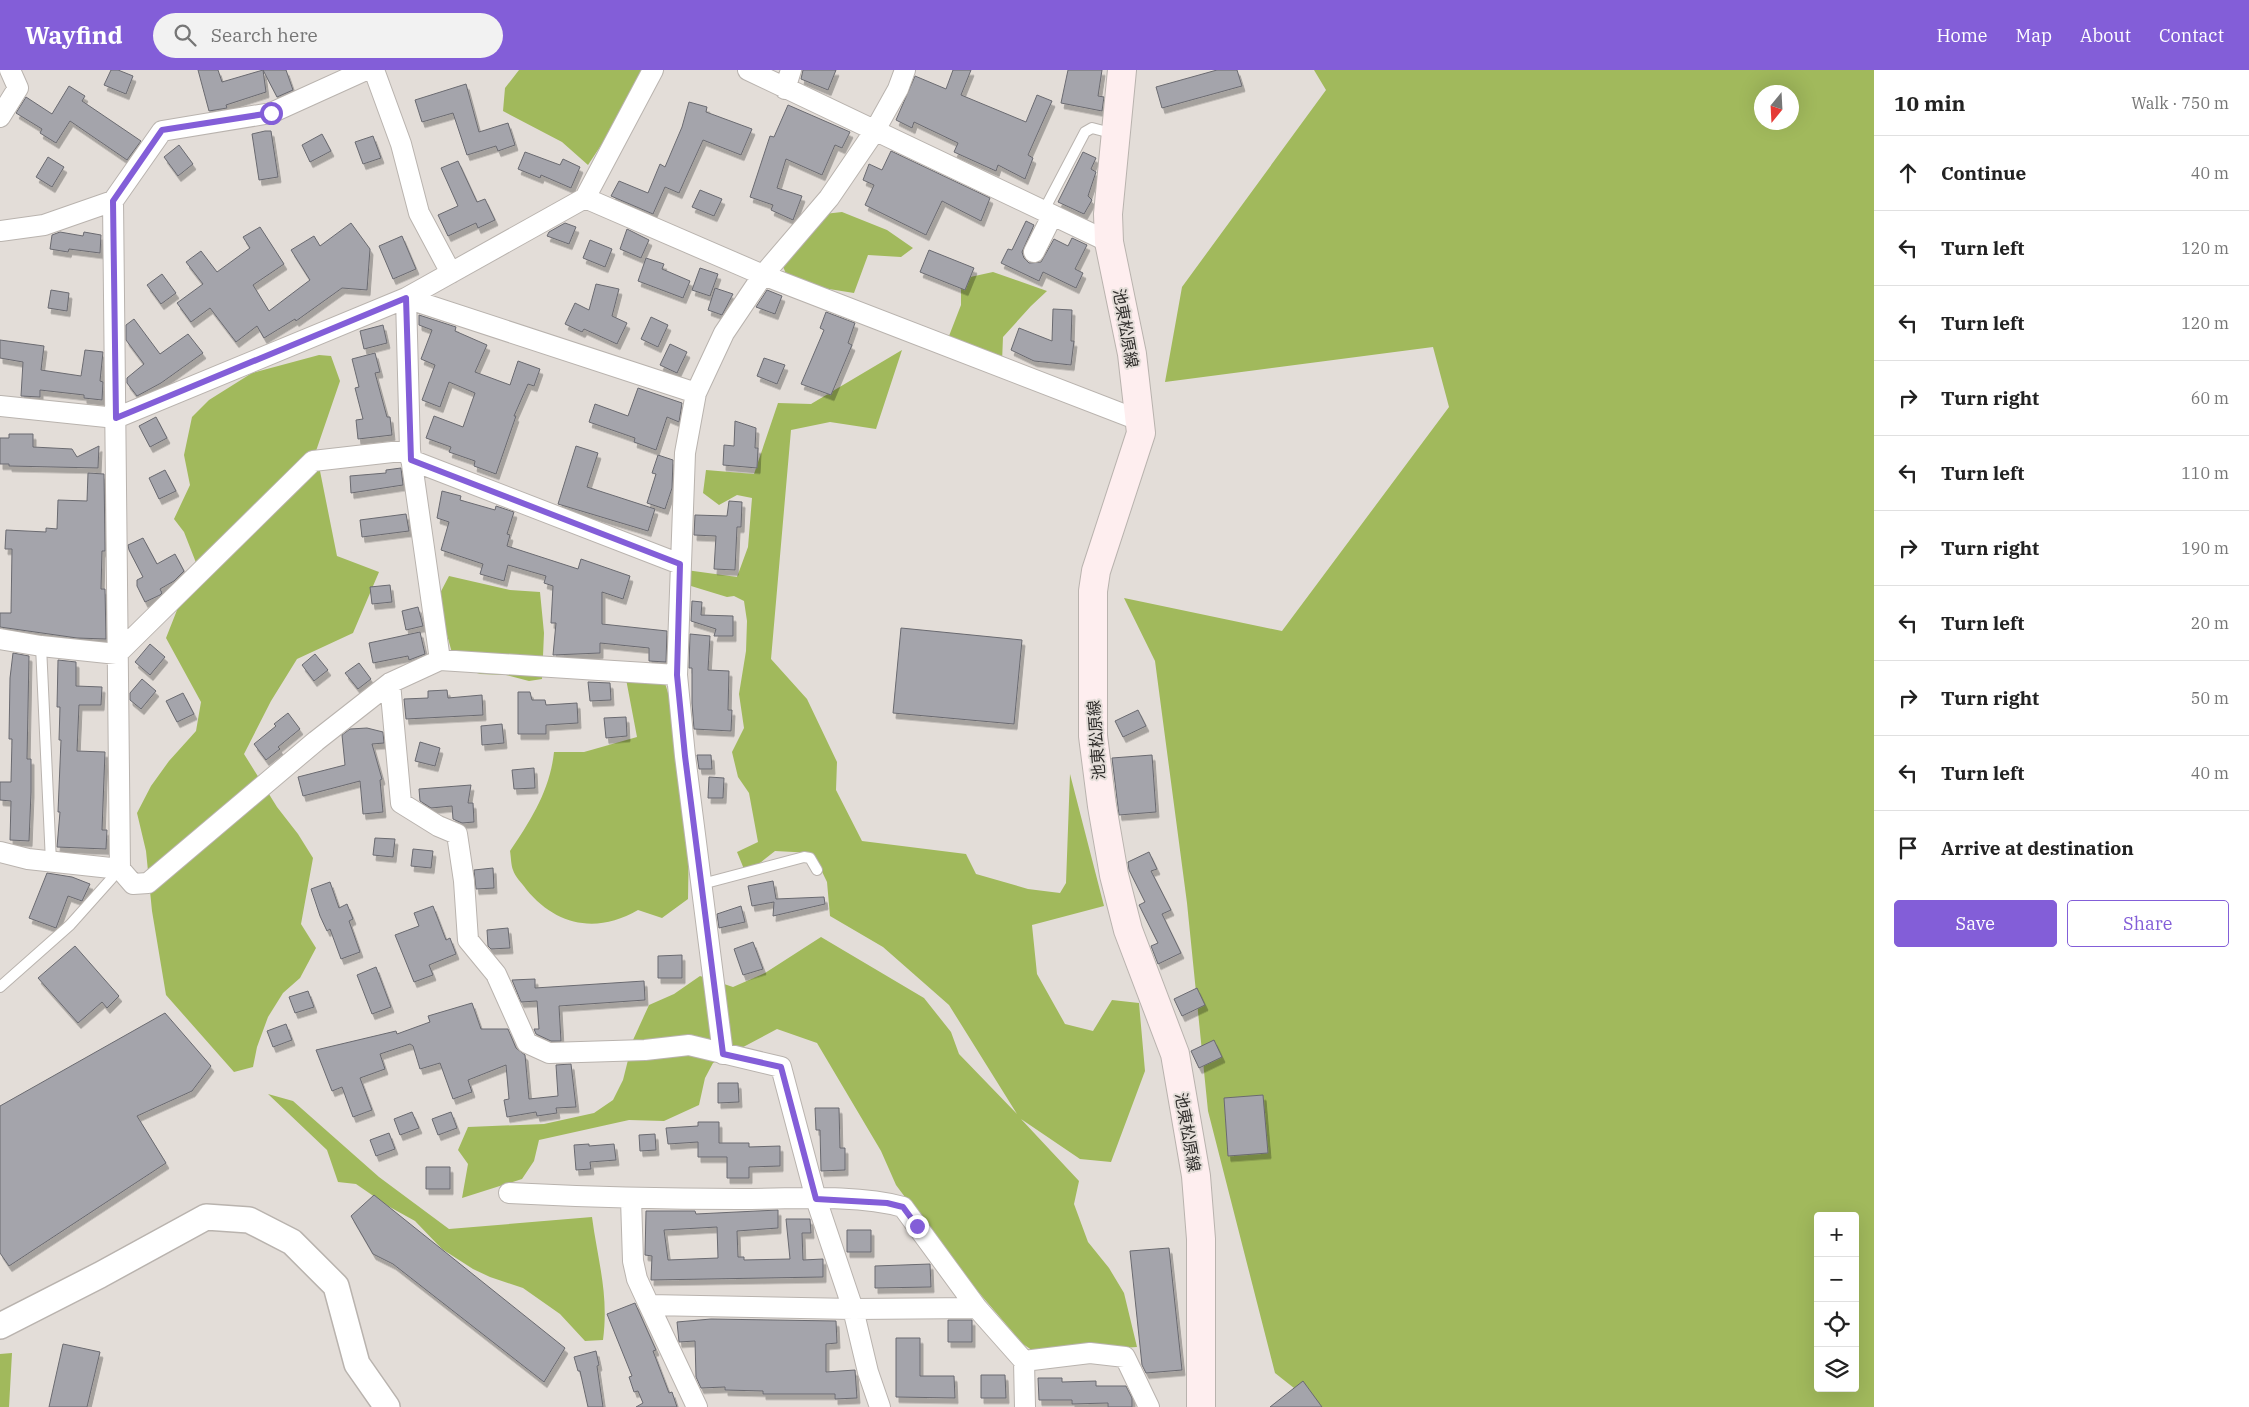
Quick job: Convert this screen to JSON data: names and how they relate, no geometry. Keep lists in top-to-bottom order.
{
  "streets": {
    "main road": ["池東松原線"]
  },
  "north": "bottom",
  "page": {
    "header": "Wayfind",
    "search": "Search here",
    "nav": [
      "Home",
      "Map",
      "About",
      "Contact"
    ],
    "heading": ["10 min", "Walk · 750 m"],
    "list": [
      ["Continue", "40 m"],
      ["Turn left", "120 m"],
      ["Turn left", "120 m"],
      ["Turn right", "60 m"],
      ["Turn left", "110 m"],
      ["Turn right", "190 m"],
      ["Turn left", "20 m"],
      ["Turn right", "50 m"],
      ["Turn left", "40 m"],
      "Arrive at destination"
    ],
    "buttons": ["Save", "Share"],
    "map_buttons": ["+", "−"]
  }
}
